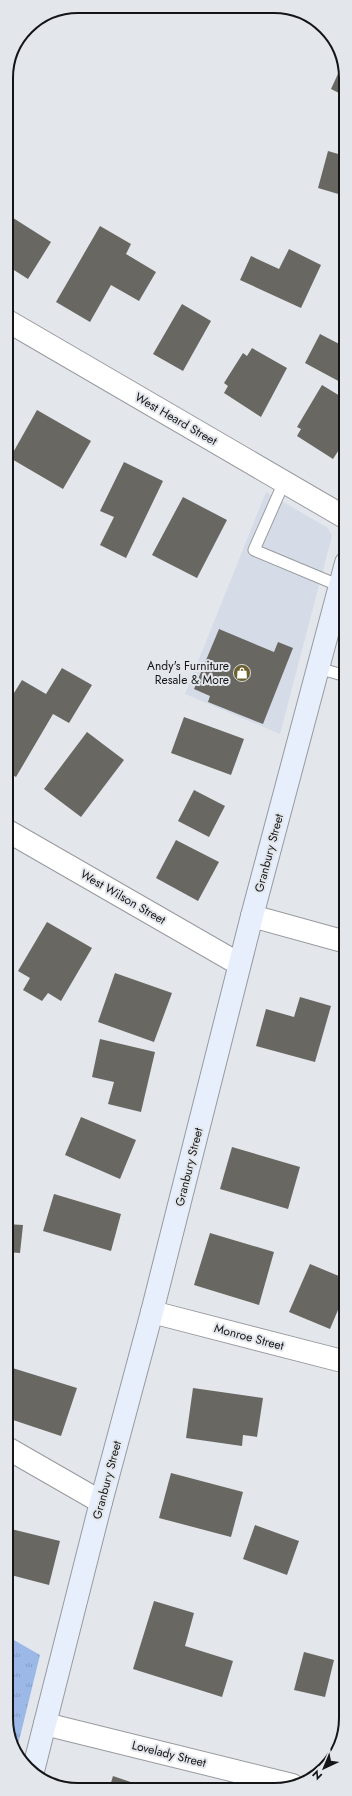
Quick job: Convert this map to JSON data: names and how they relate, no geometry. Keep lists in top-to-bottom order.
{
  "streets": {
    "street": [
      "West Heard Street",
      "Granbury Street",
      "West Wilson Street",
      "Monroe Street",
      "Lovelady Street"
    ]
  },
  "crossings": [
    ["Granbury Street", "West Wilson Street"],
    ["Granbury Street", "Monroe Street"],
    ["Granbury Street", "Lovelady Street"]
  ],
  "places": {
    "shop": ["Andy's Furniture Resale & More"]
  },
  "north": "bottom left"
}
